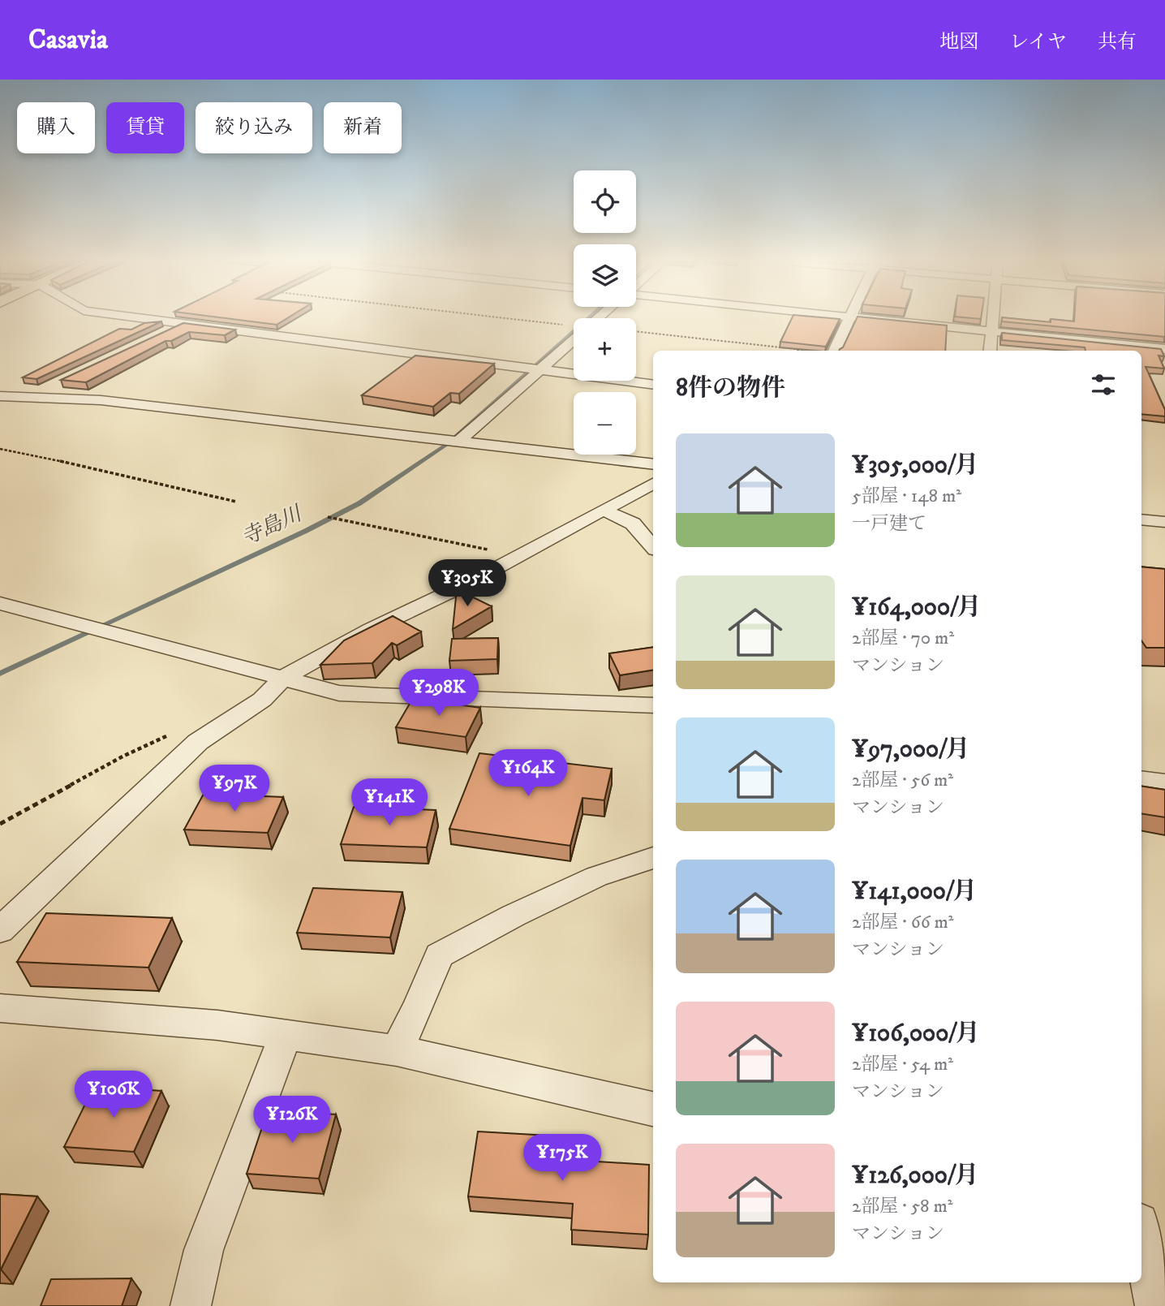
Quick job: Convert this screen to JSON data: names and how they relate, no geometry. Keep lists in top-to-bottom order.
{
  "water": ["寺島川"],
  "page": {
    "header": "Casavia",
    "nav": ["地図", "レイヤ", "共有"],
    "chip": [
      "購入",
      "賃貸",
      "絞り込み",
      "新着"
    ],
    "map_buttons": ["+", "−"],
    "heading": "8件の物件",
    "list": [
      {
        "name": "¥305,000/月",
        "note": "5部屋 · 148 m² · 一戸建て"
      },
      {
        "name": "¥164,000/月",
        "note": "2部屋 · 70 m² · マンション"
      },
      {
        "name": "¥97,000/月",
        "note": "2部屋 · 56 m² · マンション"
      },
      {
        "name": "¥141,000/月",
        "note": "2部屋 · 66 m² · マンション"
      },
      {
        "name": "¥106,000/月",
        "note": "2部屋 · 54 m² · マンション"
      },
      {
        "name": "¥126,000/月",
        "note": "2部屋 · 58 m² · マンション"
      }
    ],
    "price": [
      "¥305K",
      "¥298K",
      "¥164K",
      "¥97K",
      "¥141K",
      "¥106K",
      "¥126K",
      "¥175K"
    ]
  }
}
